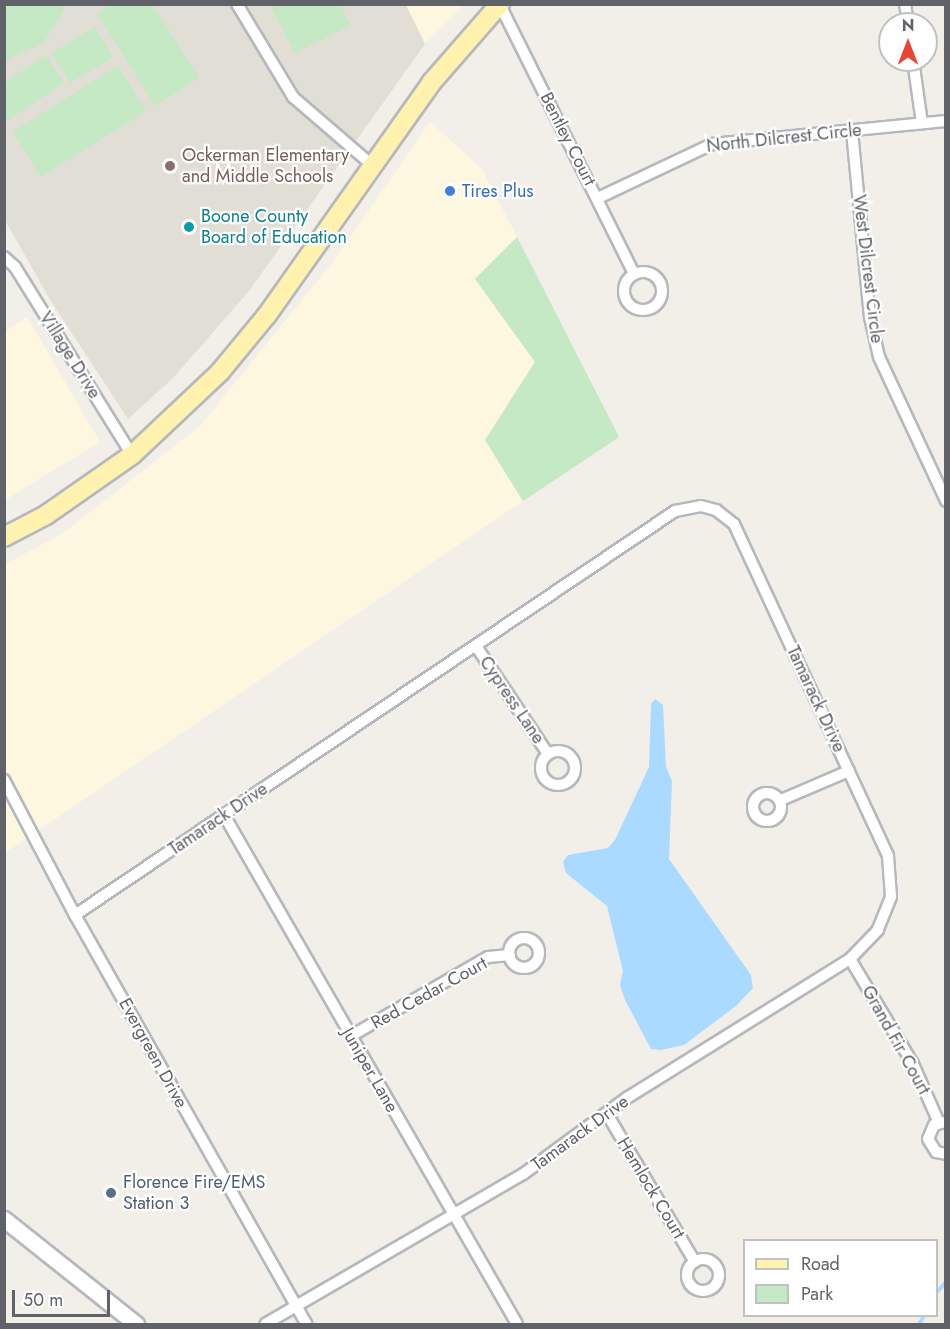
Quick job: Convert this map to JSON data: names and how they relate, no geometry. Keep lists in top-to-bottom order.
{
  "streets": {
    "street": [
      "North Dilcrest Circle",
      "Bentley Court",
      "West Dilcrest Circle",
      "Village Drive",
      "Tamarack Drive",
      "Cypress Lane",
      "Red Cedar Court",
      "Grand Fir Court",
      "Evergreen Drive",
      "Juniper Lane",
      "Hemlock Court"
    ]
  },
  "crossings": [
    ["North Dilcrest Circle", "Bentley Court"],
    ["North Dilcrest Circle", "West Dilcrest Circle"],
    ["Tamarack Drive", "Cypress Lane"],
    ["Tamarack Drive", "Grand Fir Court"],
    ["Tamarack Drive", "Evergreen Drive"],
    ["Tamarack Drive", "Juniper Lane"],
    ["Tamarack Drive", "Hemlock Court"],
    ["Red Cedar Court", "Juniper Lane"]
  ],
  "places": [
    "Ockerman Elementary and Middle Schools",
    "Tires Plus",
    "Boone County Board of Education",
    "Florence Fire/EMS Station 3"
  ],
  "legend": ["Road", "Park"],
  "scale_bar": "50 m",
  "north": "top"
}
